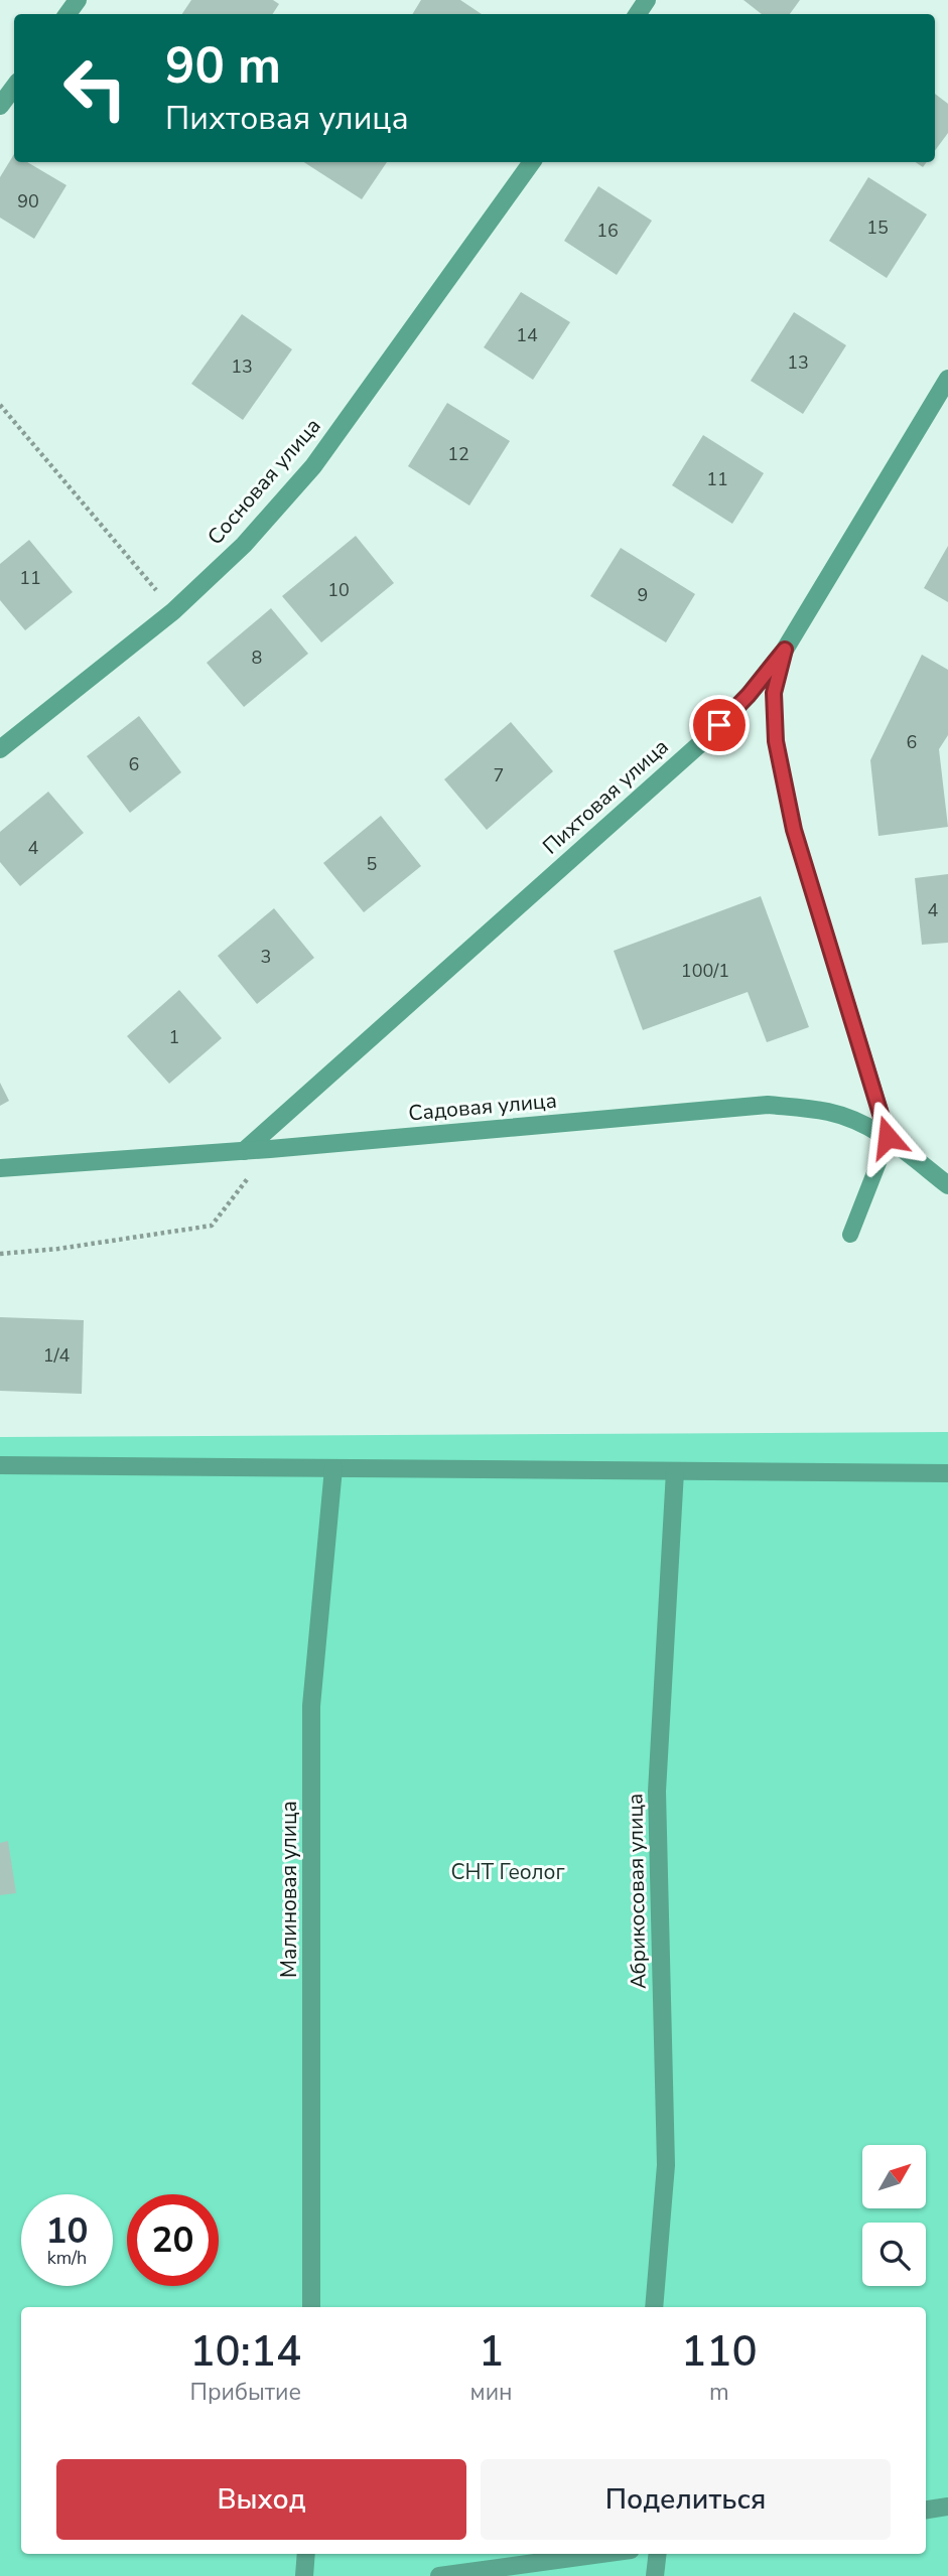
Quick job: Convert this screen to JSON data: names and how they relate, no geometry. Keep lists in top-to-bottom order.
{
  "streets": {
    "street": [
      "Сосновая улица",
      "Пихтовая улица",
      "Садовая улица",
      "Малиновая улица",
      "Абрикосовая улица"
    ]
  },
  "crossings": [
    ["Пихтовая улица", "Садовая улица"]
  ],
  "parks": ["СНТ Геолог"],
  "house_numbers": [
    "90",
    "15",
    "16",
    "14",
    "13",
    "13",
    "12",
    "11",
    "11",
    "10",
    "9",
    "8",
    "6",
    "6",
    "7",
    "4",
    "5",
    "4",
    "3",
    "100/1",
    "1",
    "1/4"
  ],
  "north": "top right",
  "page": {
    "turn": ["90 m", "Пихтовая улица"],
    "speed": "10 km/h",
    "limit": "20",
    "eta": [
      "10:14",
      "Прибытие",
      "1",
      "мин",
      "110",
      "m"
    ],
    "buttons": ["Выход", "Поделиться"]
  }
}
